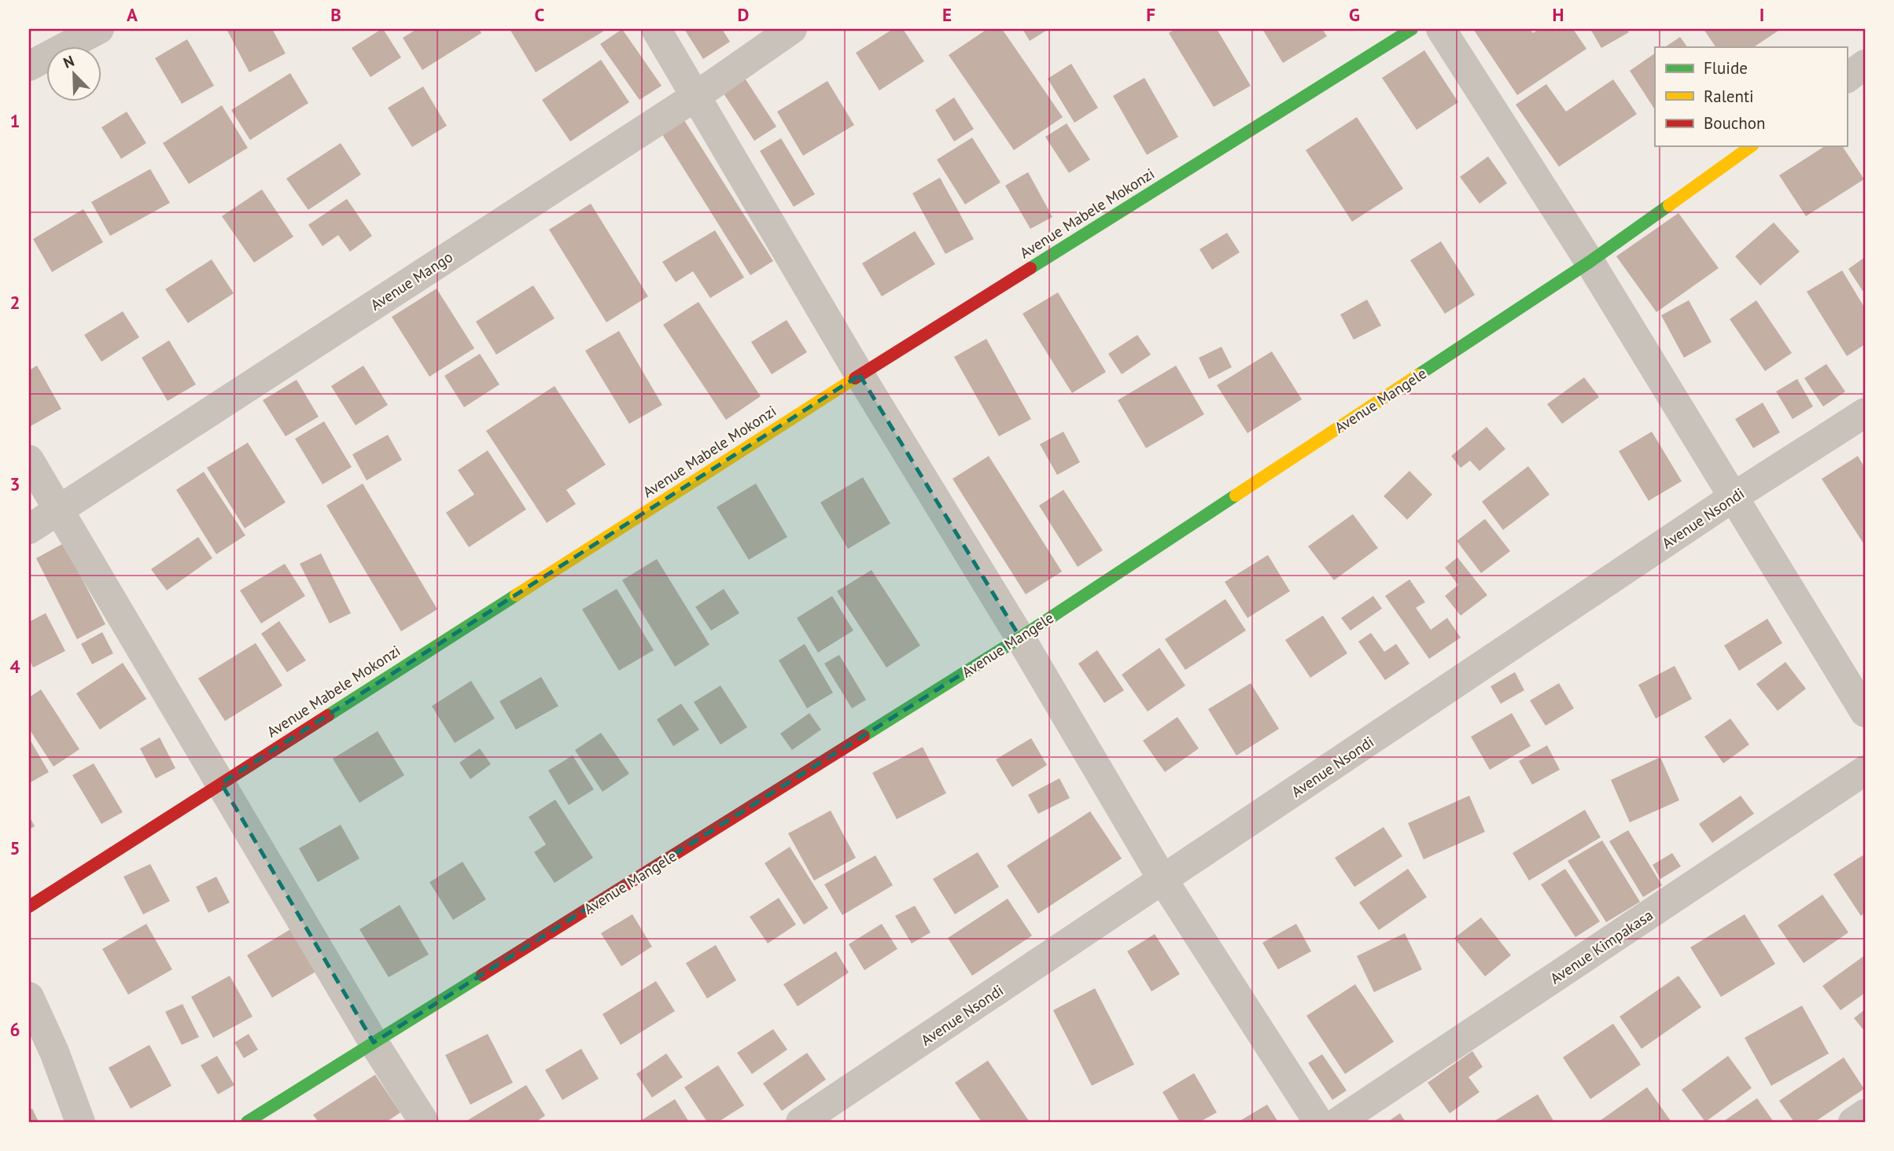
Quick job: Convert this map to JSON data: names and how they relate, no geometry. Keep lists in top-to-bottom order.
{
  "streets": {
    "street": [
      "Avenue Mabele Mokonzi",
      "Avenue Mango",
      "Avenue Mangele",
      "Avenue Nsondi",
      "Avenue Kimpakasa"
    ]
  },
  "legend": ["Fluide", "Ralenti", "Bouchon"],
  "north": "top left",
  "grid": {
    "columns": [
      "A",
      "B",
      "C",
      "D",
      "E",
      "F",
      "G",
      "H",
      "I"
    ],
    "rows": [
      "1",
      "2",
      "3",
      "4",
      "5",
      "6"
    ]
  }
}
